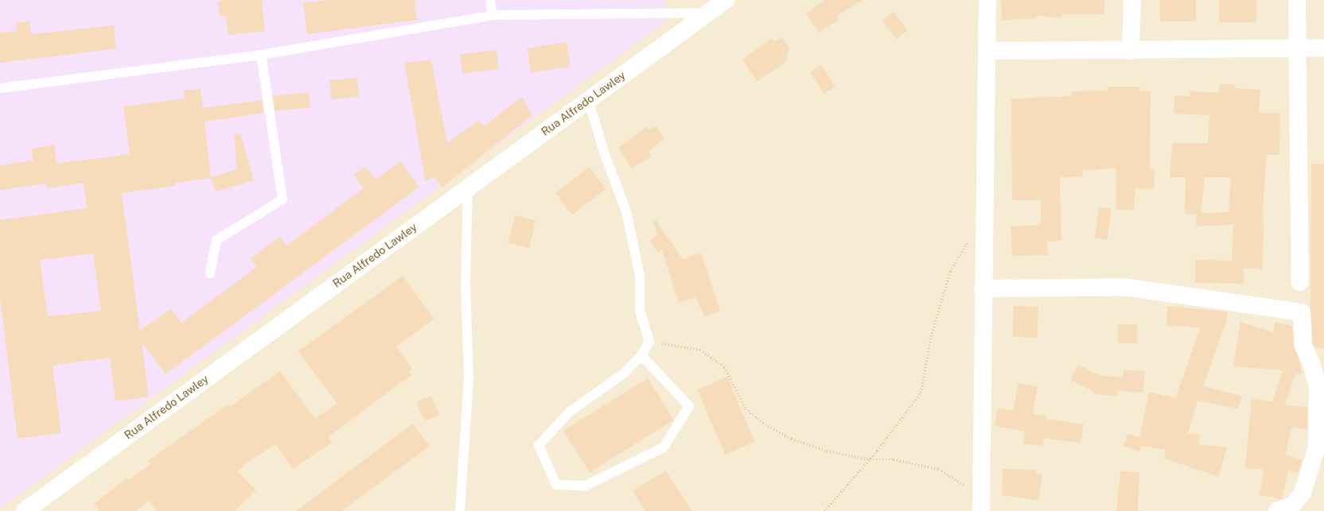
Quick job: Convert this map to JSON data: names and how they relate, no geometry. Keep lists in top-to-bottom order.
{
  "streets": {
    "street": ["Rua Alfredo Lawley"]
  }
}
